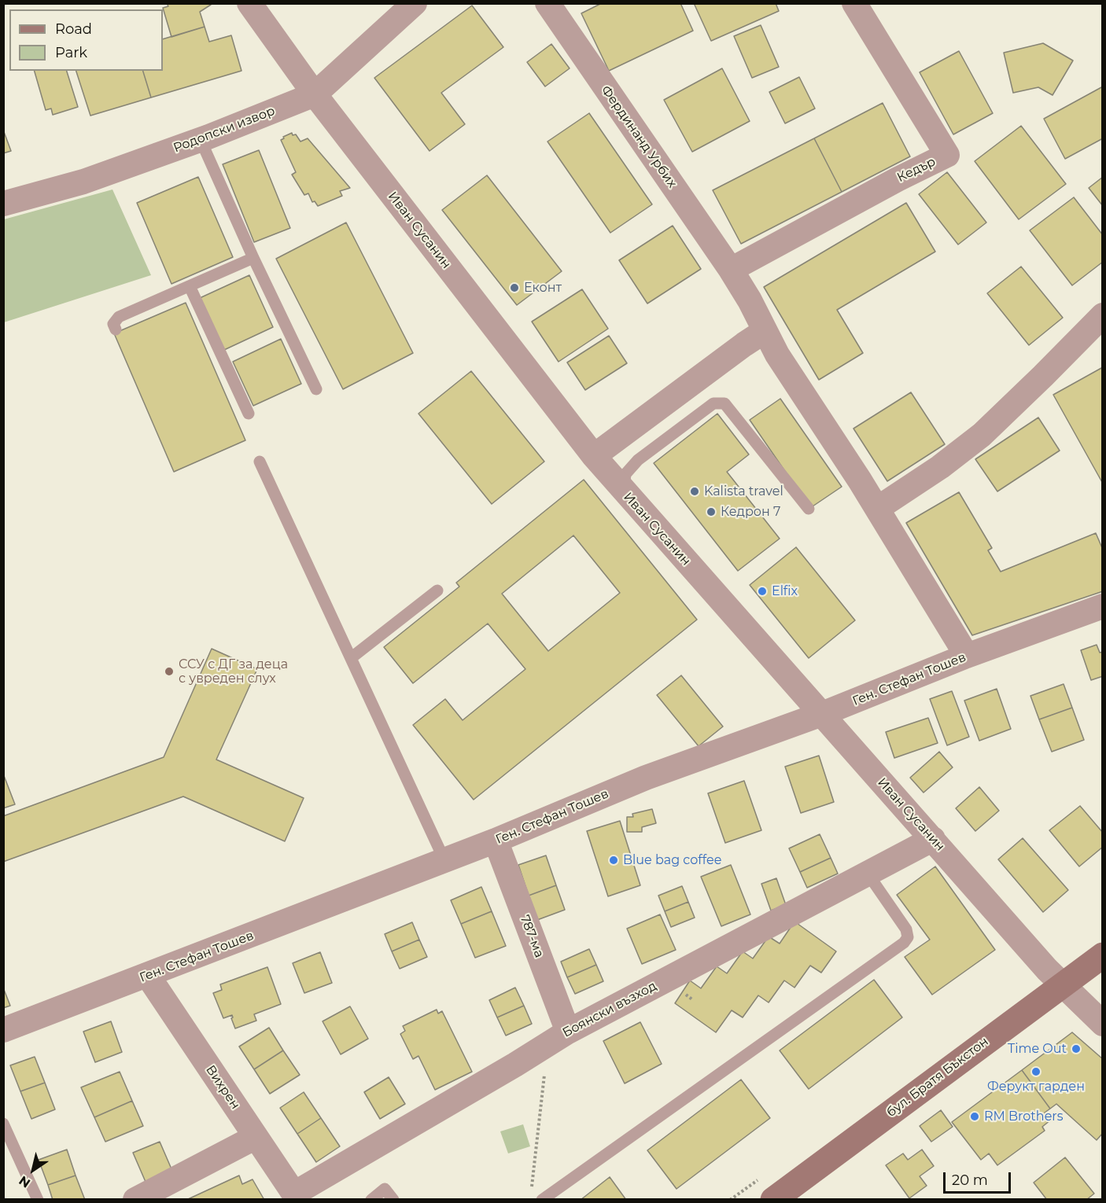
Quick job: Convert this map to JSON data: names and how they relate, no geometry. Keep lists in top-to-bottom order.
{
  "streets": {
    "street": [
      "Родопски извор",
      "Фердинанд Урбих",
      "Кедър",
      "Иван Сусанин",
      "Ген. Стефан Тошев",
      "787-ма",
      "Боянски възход",
      "бул. Братя Бъкстон",
      "Вихрен"
    ]
  },
  "crossings": [
    ["Родопски извор", "Иван Сусанин"],
    ["Фердинанд Урбих", "Кедър"],
    ["Фердинанд Урбих", "Ген. Стефан Тошев"],
    ["Иван Сусанин", "Ген. Стефан Тошев"],
    ["Иван Сусанин", "Боянски възход"],
    ["Иван Сусанин", "бул. Братя Бъкстон"],
    ["Ген. Стефан Тошев", "787-ма"],
    ["Ген. Стефан Тошев", "Вихрен"],
    ["787-ма", "Боянски възход"],
    ["Боянски възход", "Вихрен"]
  ],
  "places": [
    "Еконт",
    "Kalista travel",
    "Кедрон 7",
    "Elfix",
    "ССУ с ДГ за деца с увреден слух",
    "Blue bag coffee",
    "Time Out",
    "Ферукт гарден",
    "RM Brothers"
  ],
  "legend": ["Road", "Park"],
  "scale_bar": "20 m",
  "north": "bottom left"
}
